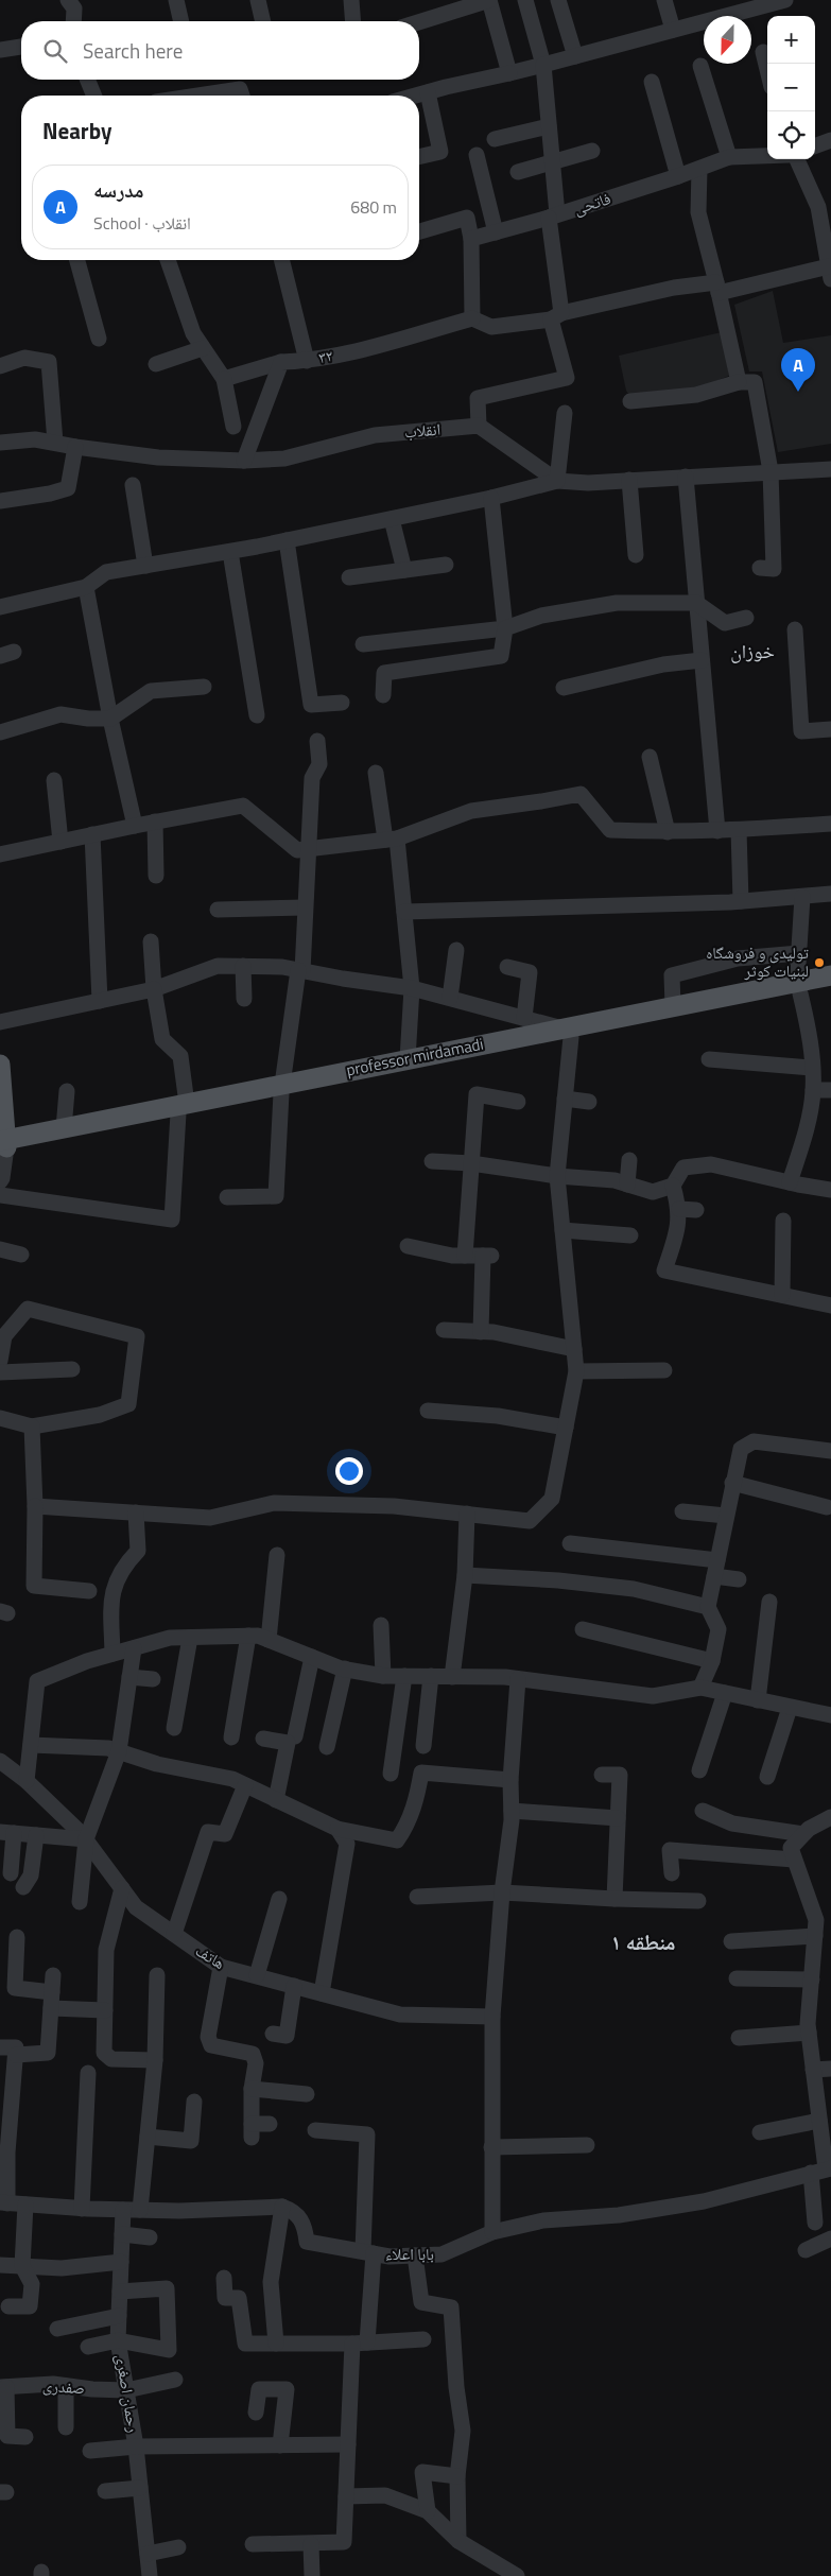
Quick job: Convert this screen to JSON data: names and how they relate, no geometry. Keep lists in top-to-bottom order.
{
  "streets": {
    "main road": ["professor mirdamadi"],
    "street": [
      "فاتحی",
      "۳۲",
      "انقلاب",
      "هاتف",
      "بابا اعلاء",
      "صفدری",
      "رحمان اصغری"
    ]
  },
  "crossings": [
    ["صفدری", "رحمان اصغری"]
  ],
  "districts": ["خوزان", "منطقه ۱"],
  "places": ["تولیدی و فروشگاه لبنیات کوثر"],
  "north": "bottom",
  "page": {
    "map_buttons": ["+", "−"],
    "search": "Search here",
    "heading": "Nearby",
    "list": [
      {
        "mark": "A",
        "name": "مدرسه",
        "note": "School · انقلاب",
        "value": "680 m"
      }
    ],
    "pins": "A"
  }
}
